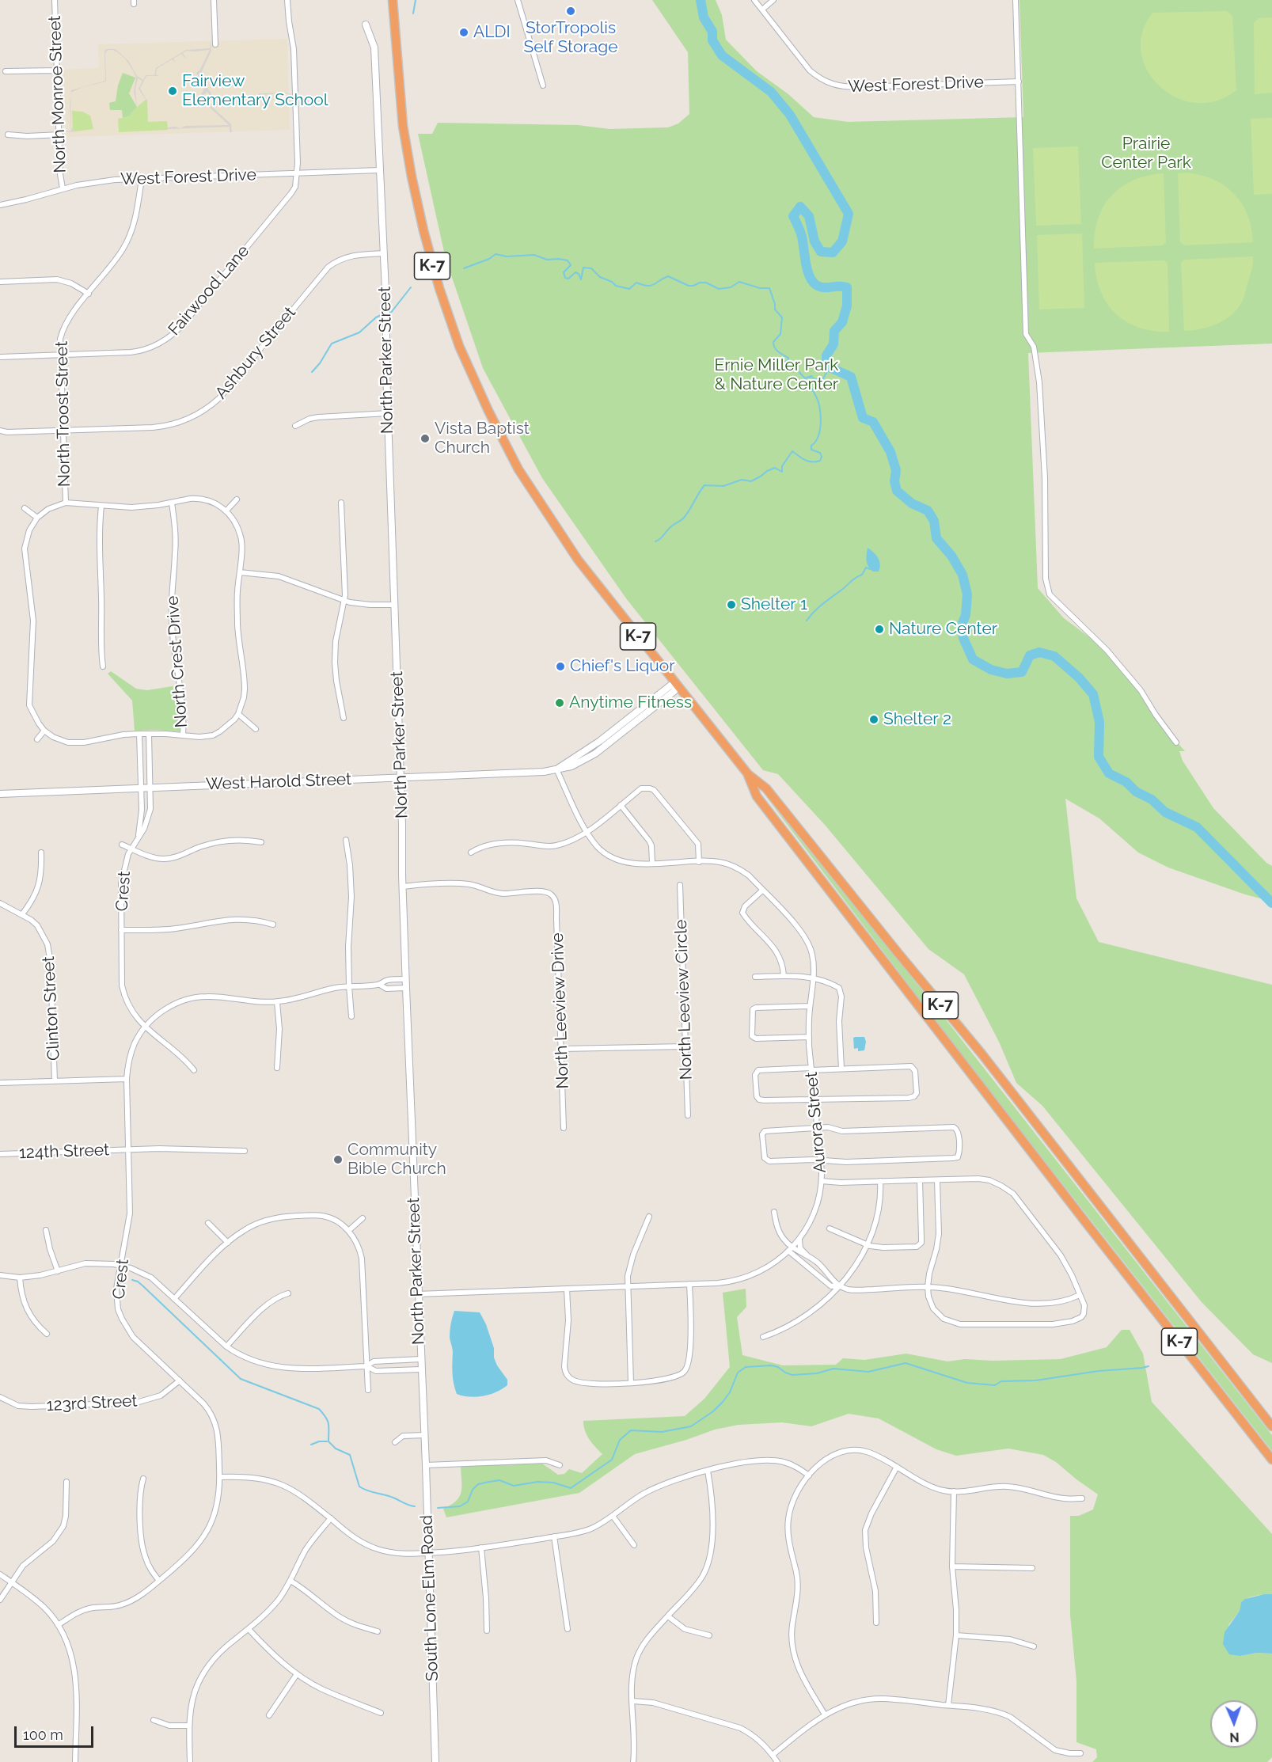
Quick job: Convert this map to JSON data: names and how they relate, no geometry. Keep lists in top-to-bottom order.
{
  "streets": {
    "highway": ["K-7"],
    "street": [
      "West Forest Drive",
      "North Monroe Street",
      "Fairwood Lane",
      "Ashbury Street",
      "North Parker Street",
      "North Troost Street",
      "North Crest Drive",
      "West Harold Street",
      "Crest",
      "North Leeview Circle",
      "Clinton Street",
      "North Leeview Drive",
      "Aurora Street",
      "124th Street",
      "123rd Street",
      "South Lone Elm Road"
    ]
  },
  "crossings": [
    ["West Forest Drive", "North Monroe Street"],
    ["West Forest Drive", "Fairwood Lane"],
    ["West Forest Drive", "North Parker Street"],
    ["West Forest Drive", "North Troost Street"],
    ["K-7", "West Harold Street"],
    ["Fairwood Lane", "North Troost Street"],
    ["Ashbury Street", "North Parker Street"],
    ["Ashbury Street", "North Troost Street"],
    ["North Parker Street", "West Harold Street"],
    ["North Parker Street", "North Leeview Drive"],
    ["North Parker Street", "Aurora Street"],
    ["North Parker Street", "South Lone Elm Road"],
    ["North Crest Drive", "West Harold Street"],
    ["North Crest Drive", "Crest"],
    ["West Harold Street", "Crest"],
    ["West Harold Street", "Aurora Street"],
    ["Crest", "124th Street"],
    ["Crest", "123rd Street"]
  ],
  "parks": ["Prairie Center Park", "Ernie Miller Park & Nature Center"],
  "places": [
    "StorTropolis Self Storage",
    "ALDI",
    "Fairview Elementary School",
    "Vista Baptist Church",
    "Shelter 1",
    "Nature Center",
    "Chief's Liquor",
    "Anytime Fitness",
    "Shelter 2",
    "Community Bible Church"
  ],
  "scale_bar": "100 m",
  "north": "bottom"
}
